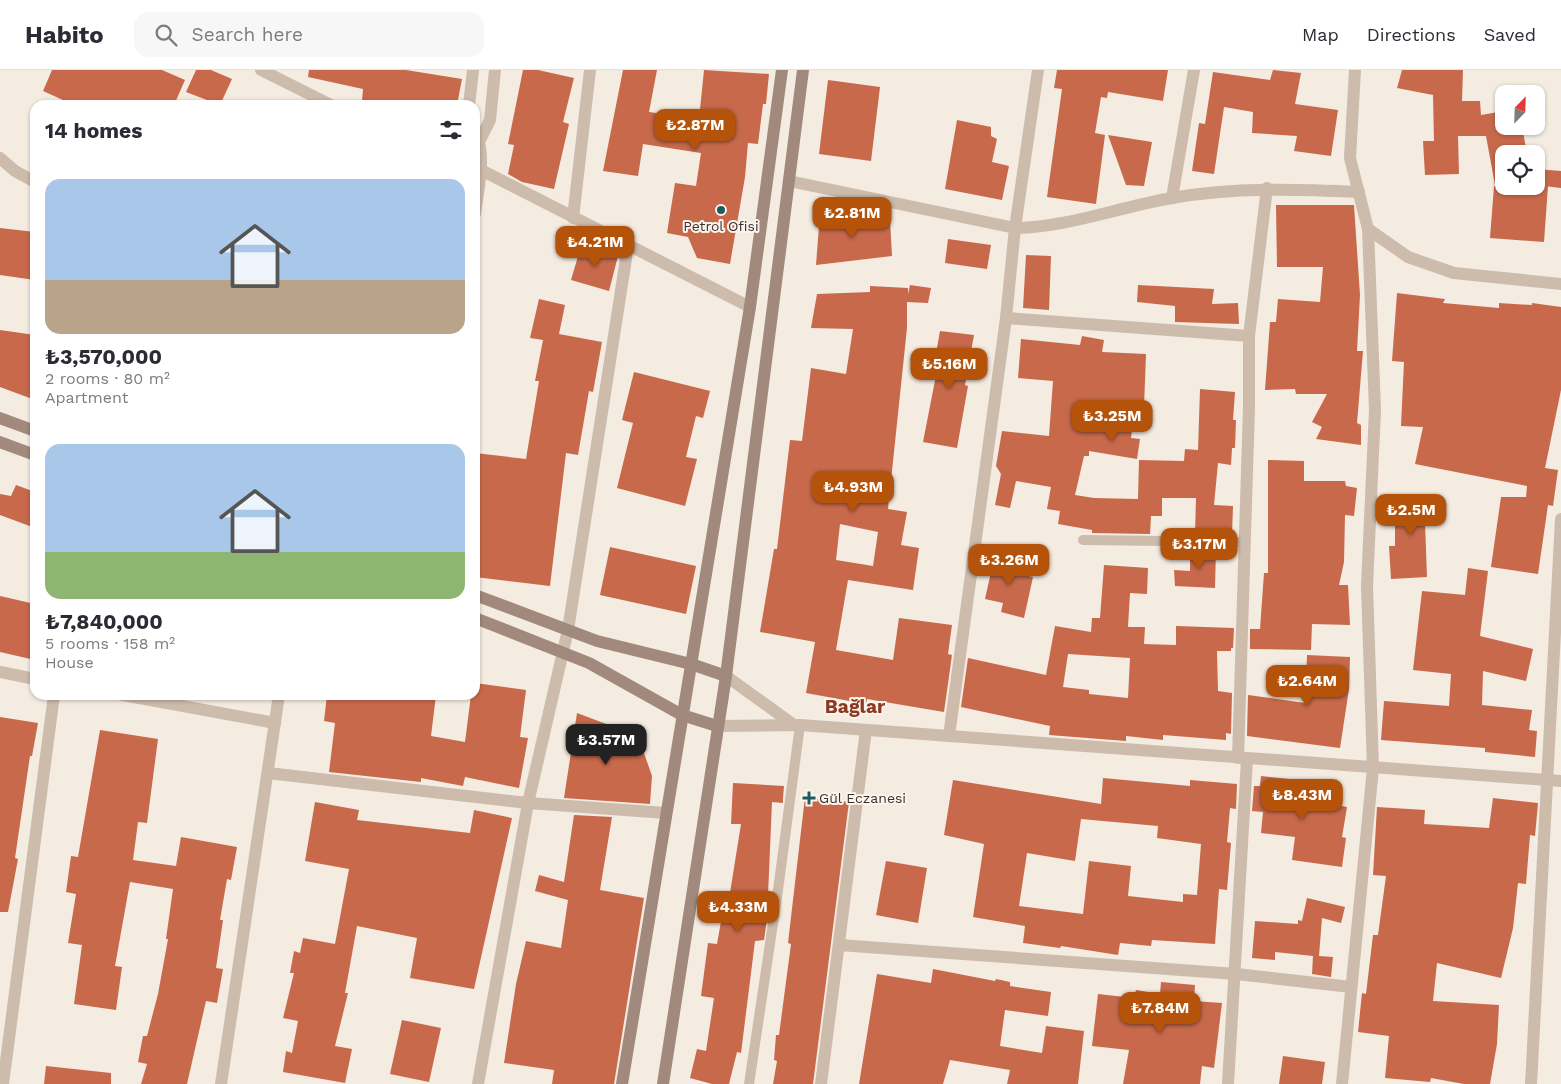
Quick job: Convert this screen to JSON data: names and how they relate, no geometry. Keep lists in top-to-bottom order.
{
  "districts": ["Bağlar"],
  "places": {
    "other": ["Petrol Ofisi"],
    "health": ["Gül Eczanesi"]
  },
  "north": "top right",
  "page": {
    "header": "Habito",
    "search": "Search here",
    "nav": ["Map", "Directions", "Saved"],
    "heading": "14 homes",
    "price": [
      "₺2.87M",
      "₺2.81M",
      "₺4.21M",
      "₺5.16M",
      "₺3.25M",
      "₺4.93M",
      "₺2.5M",
      "₺3.17M",
      "₺3.26M",
      "₺2.64M",
      "₺3.57M",
      "₺8.43M",
      "₺4.33M",
      "₺7.84M"
    ],
    "list": [
      {
        "name": "₺3,570,000",
        "note": "2 rooms · 80 m² · Apartment"
      },
      {
        "name": "₺7,840,000",
        "note": "5 rooms · 158 m² · House"
      }
    ]
  }
}
